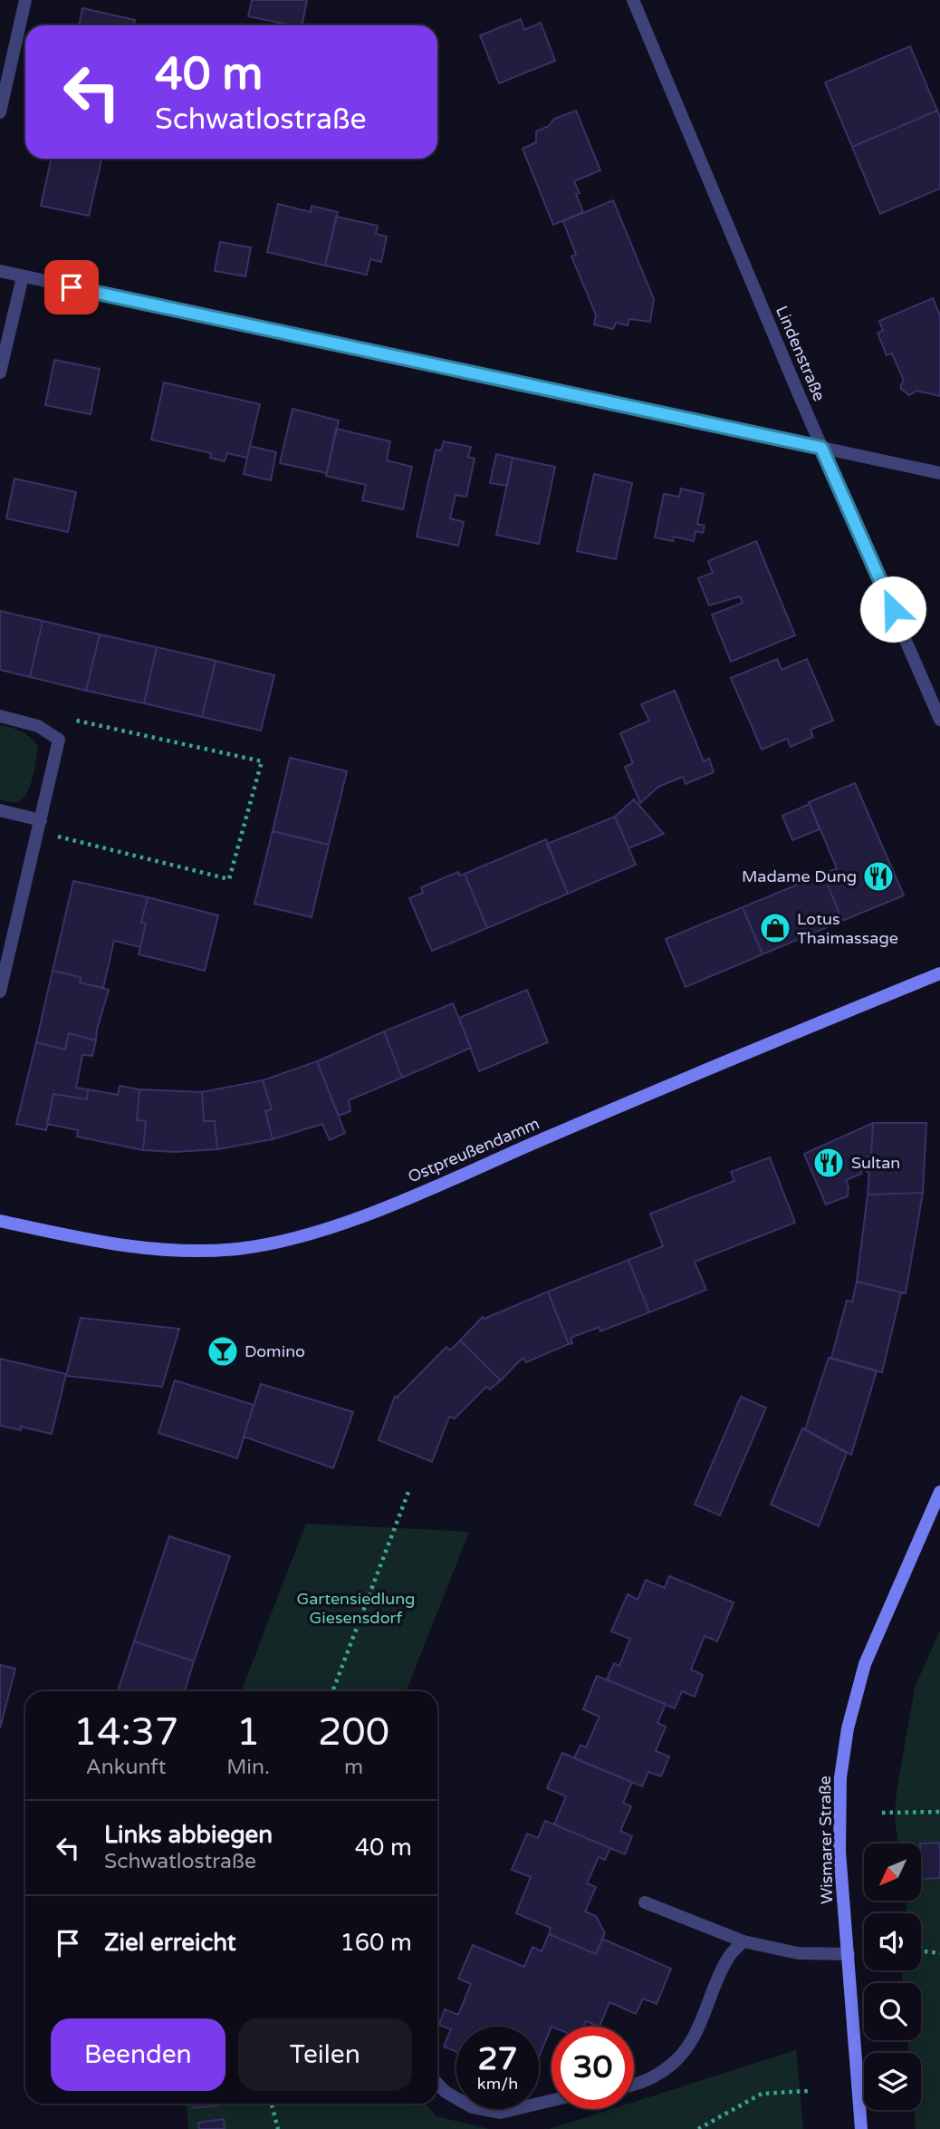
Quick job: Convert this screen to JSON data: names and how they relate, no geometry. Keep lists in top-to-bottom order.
{
  "streets": {
    "main road": ["Ostpreußendamm", "Wismarer Straße"],
    "street": ["Lindenstraße"]
  },
  "parks": ["Gartensiedlung Giesensdorf"],
  "places": {
    "restaurant": ["Madame Dung", "Sultan"],
    "shop": ["Lotus Thaimassage"],
    "bar": ["Domino"]
  },
  "north": "bottom left",
  "page": {
    "turn": ["40 m", "Schwatlostraße"],
    "eta": [
      "14:37",
      "Ankunft",
      "1",
      "Min.",
      "200",
      "m"
    ],
    "list": [
      {
        "name": "Links abbiegen",
        "note": "Schwatlostraße",
        "value": "40 m"
      },
      {
        "name": "Ziel erreicht",
        "value": "160 m"
      }
    ],
    "buttons": ["Beenden", "Teilen"],
    "speed": "27 km/h",
    "limit": "30"
  }
}
